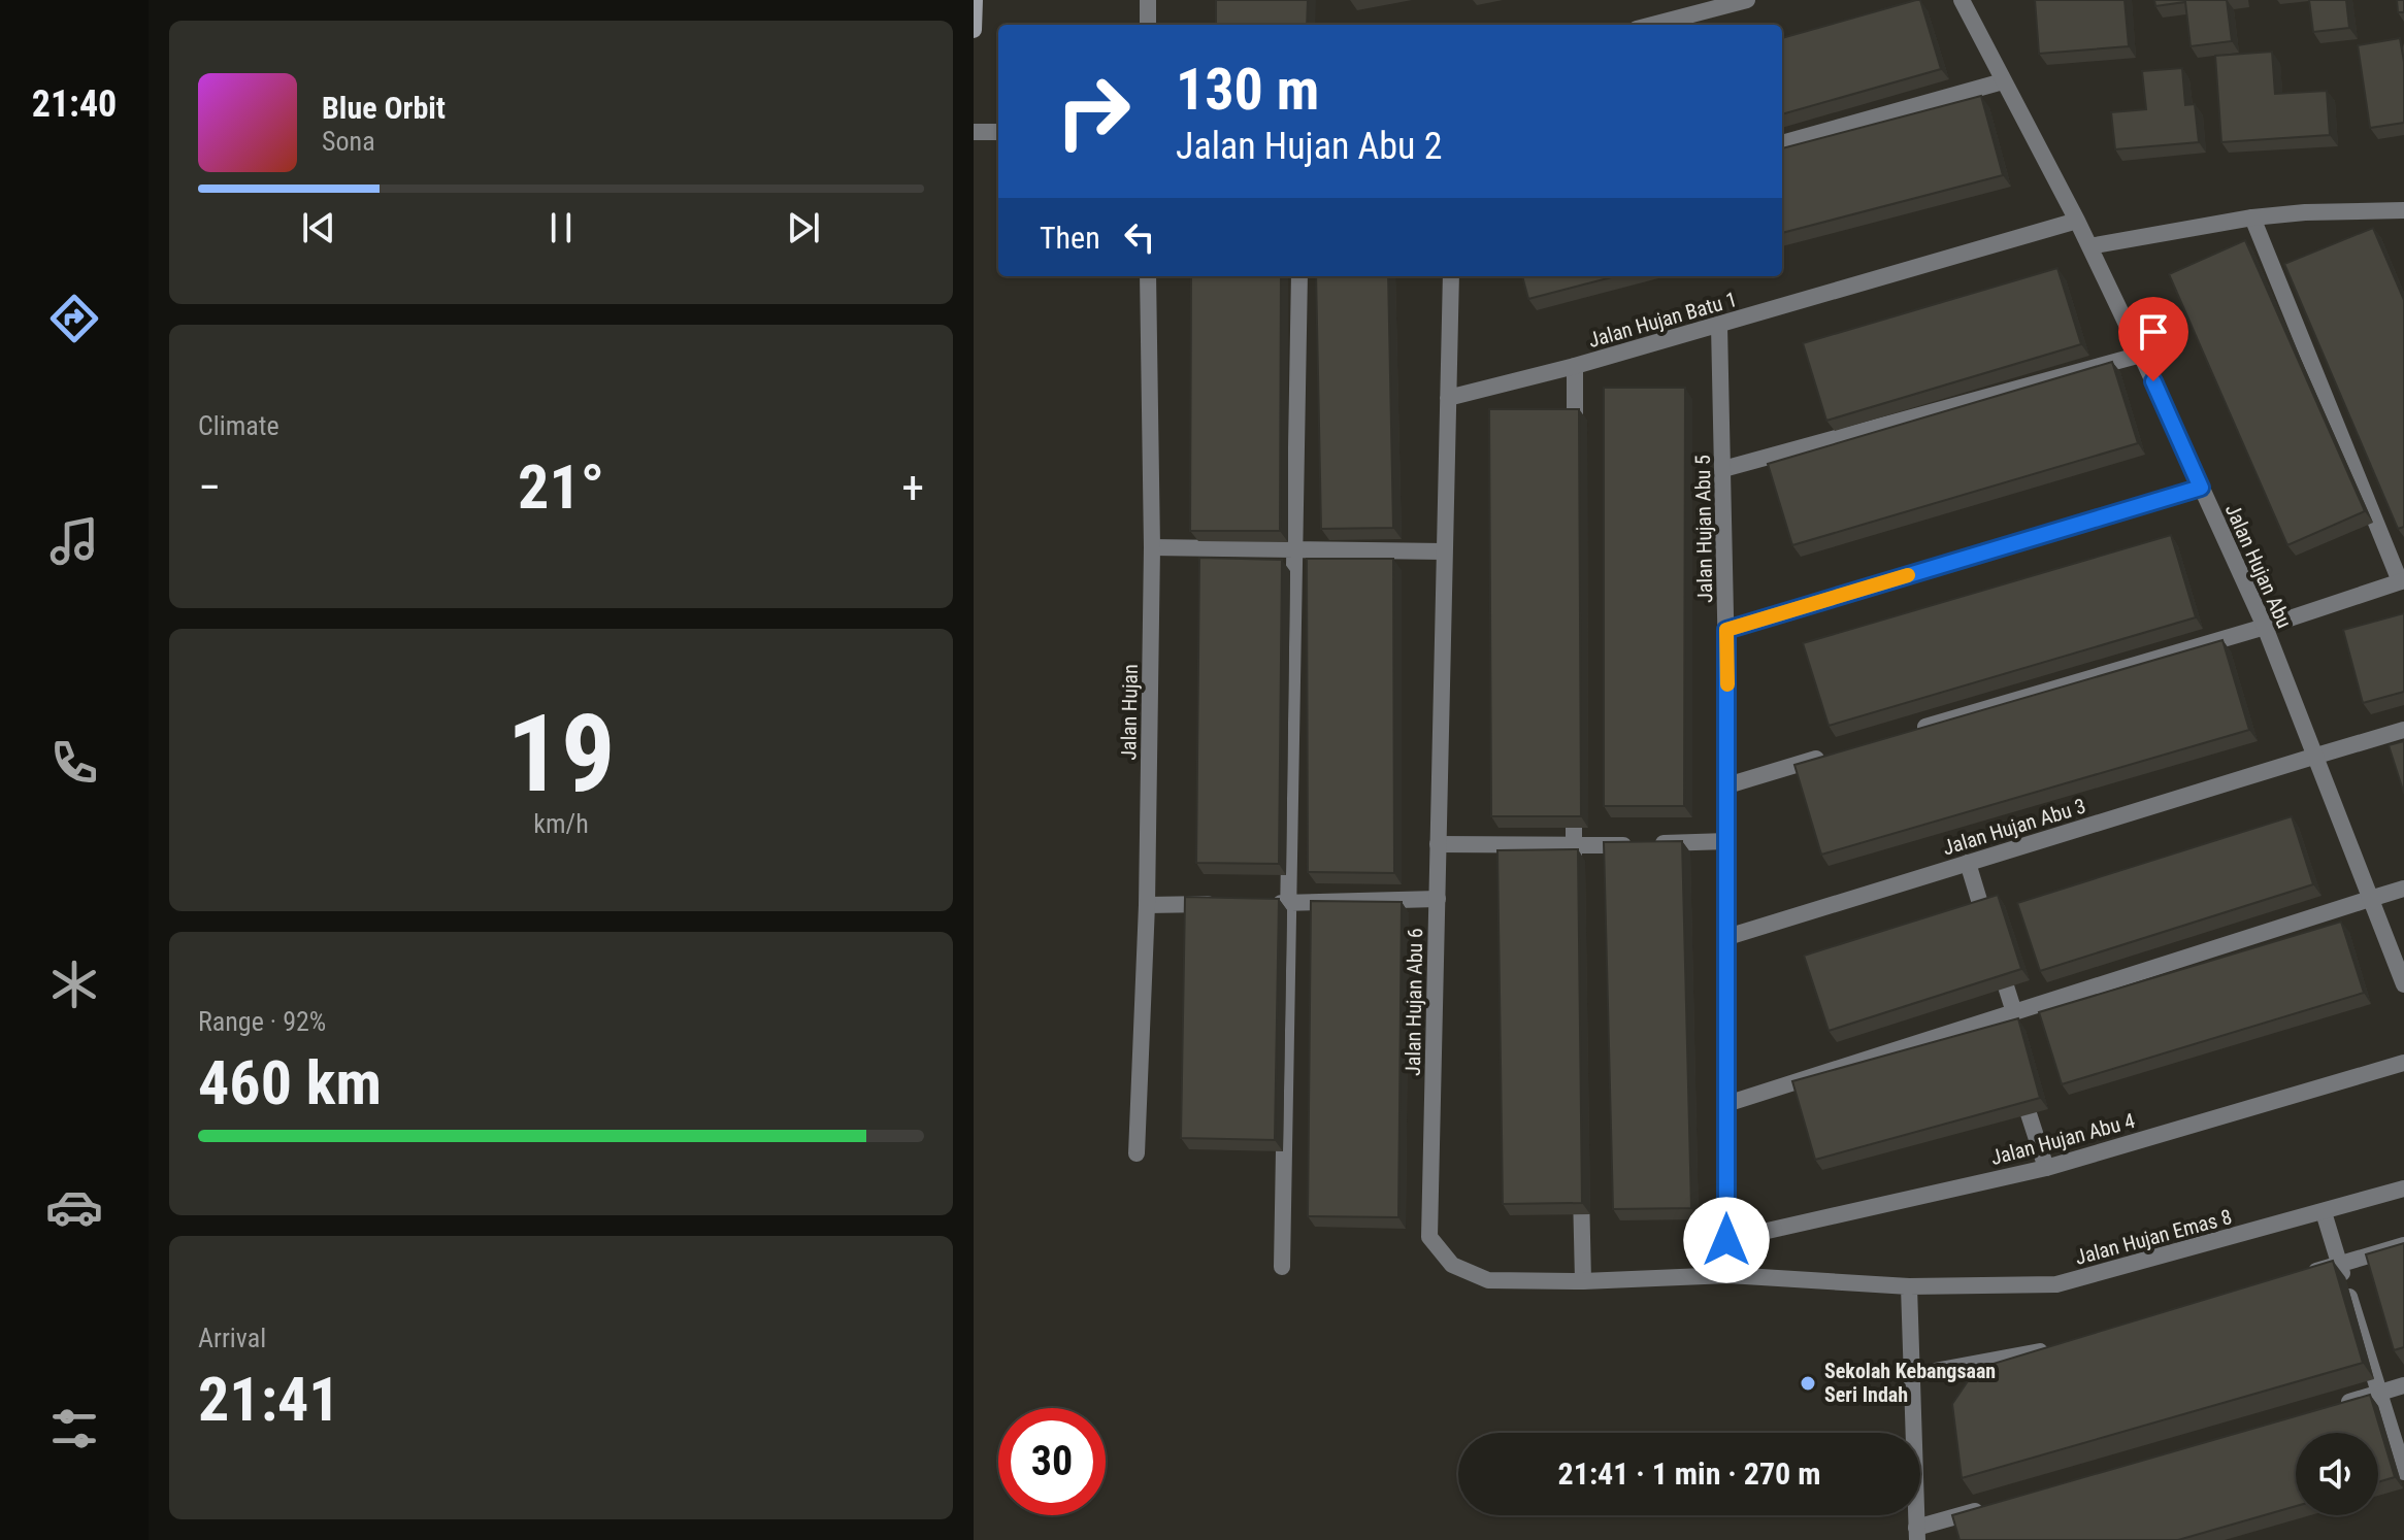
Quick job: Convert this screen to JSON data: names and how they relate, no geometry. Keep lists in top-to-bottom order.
{
  "streets": {
    "street": [
      "Jalan Hujan Batu 1",
      "Jalan Hujan Abu 5",
      "Jalan Hujan Abu",
      "Jalan Hujan",
      "Jalan Hujan Abu 3",
      "Jalan Hujan Abu 6",
      "Jalan Hujan Abu 4",
      "Jalan Hujan Emas 8"
    ]
  },
  "crossings": [
    ["Jalan Hujan Batu 1", "Jalan Hujan Abu 5"],
    ["Jalan Hujan Batu 1", "Jalan Hujan Abu"],
    ["Jalan Hujan Batu 1", "Jalan Hujan Abu 6"],
    ["Jalan Hujan Abu 5", "Jalan Hujan Abu 3"],
    ["Jalan Hujan Abu 5", "Jalan Hujan Abu 6"],
    ["Jalan Hujan Abu 5", "Jalan Hujan Abu 4"],
    ["Jalan Hujan Abu", "Jalan Hujan Abu 3"],
    ["Jalan Hujan Abu 6", "Jalan Hujan Emas 8"]
  ],
  "places": ["Sekolah Kebangsaan Seri Indah"],
  "page": {
    "tabs": "21:40",
    "turn": ["130 m", "Jalan Hujan Abu 2"],
    "song": ["Blue Orbit", "Sona"],
    "then": "Then",
    "tile": [
      "Climate",
      ["19", "km/h"],
      ["Range · 92%", "460 km"],
      ["Arrival", "21:41"]
    ],
    "heat": ["−", "21°", "+"],
    "limit": "30",
    "trip": "21:41 · 1 min · 270 m"
  }
}
